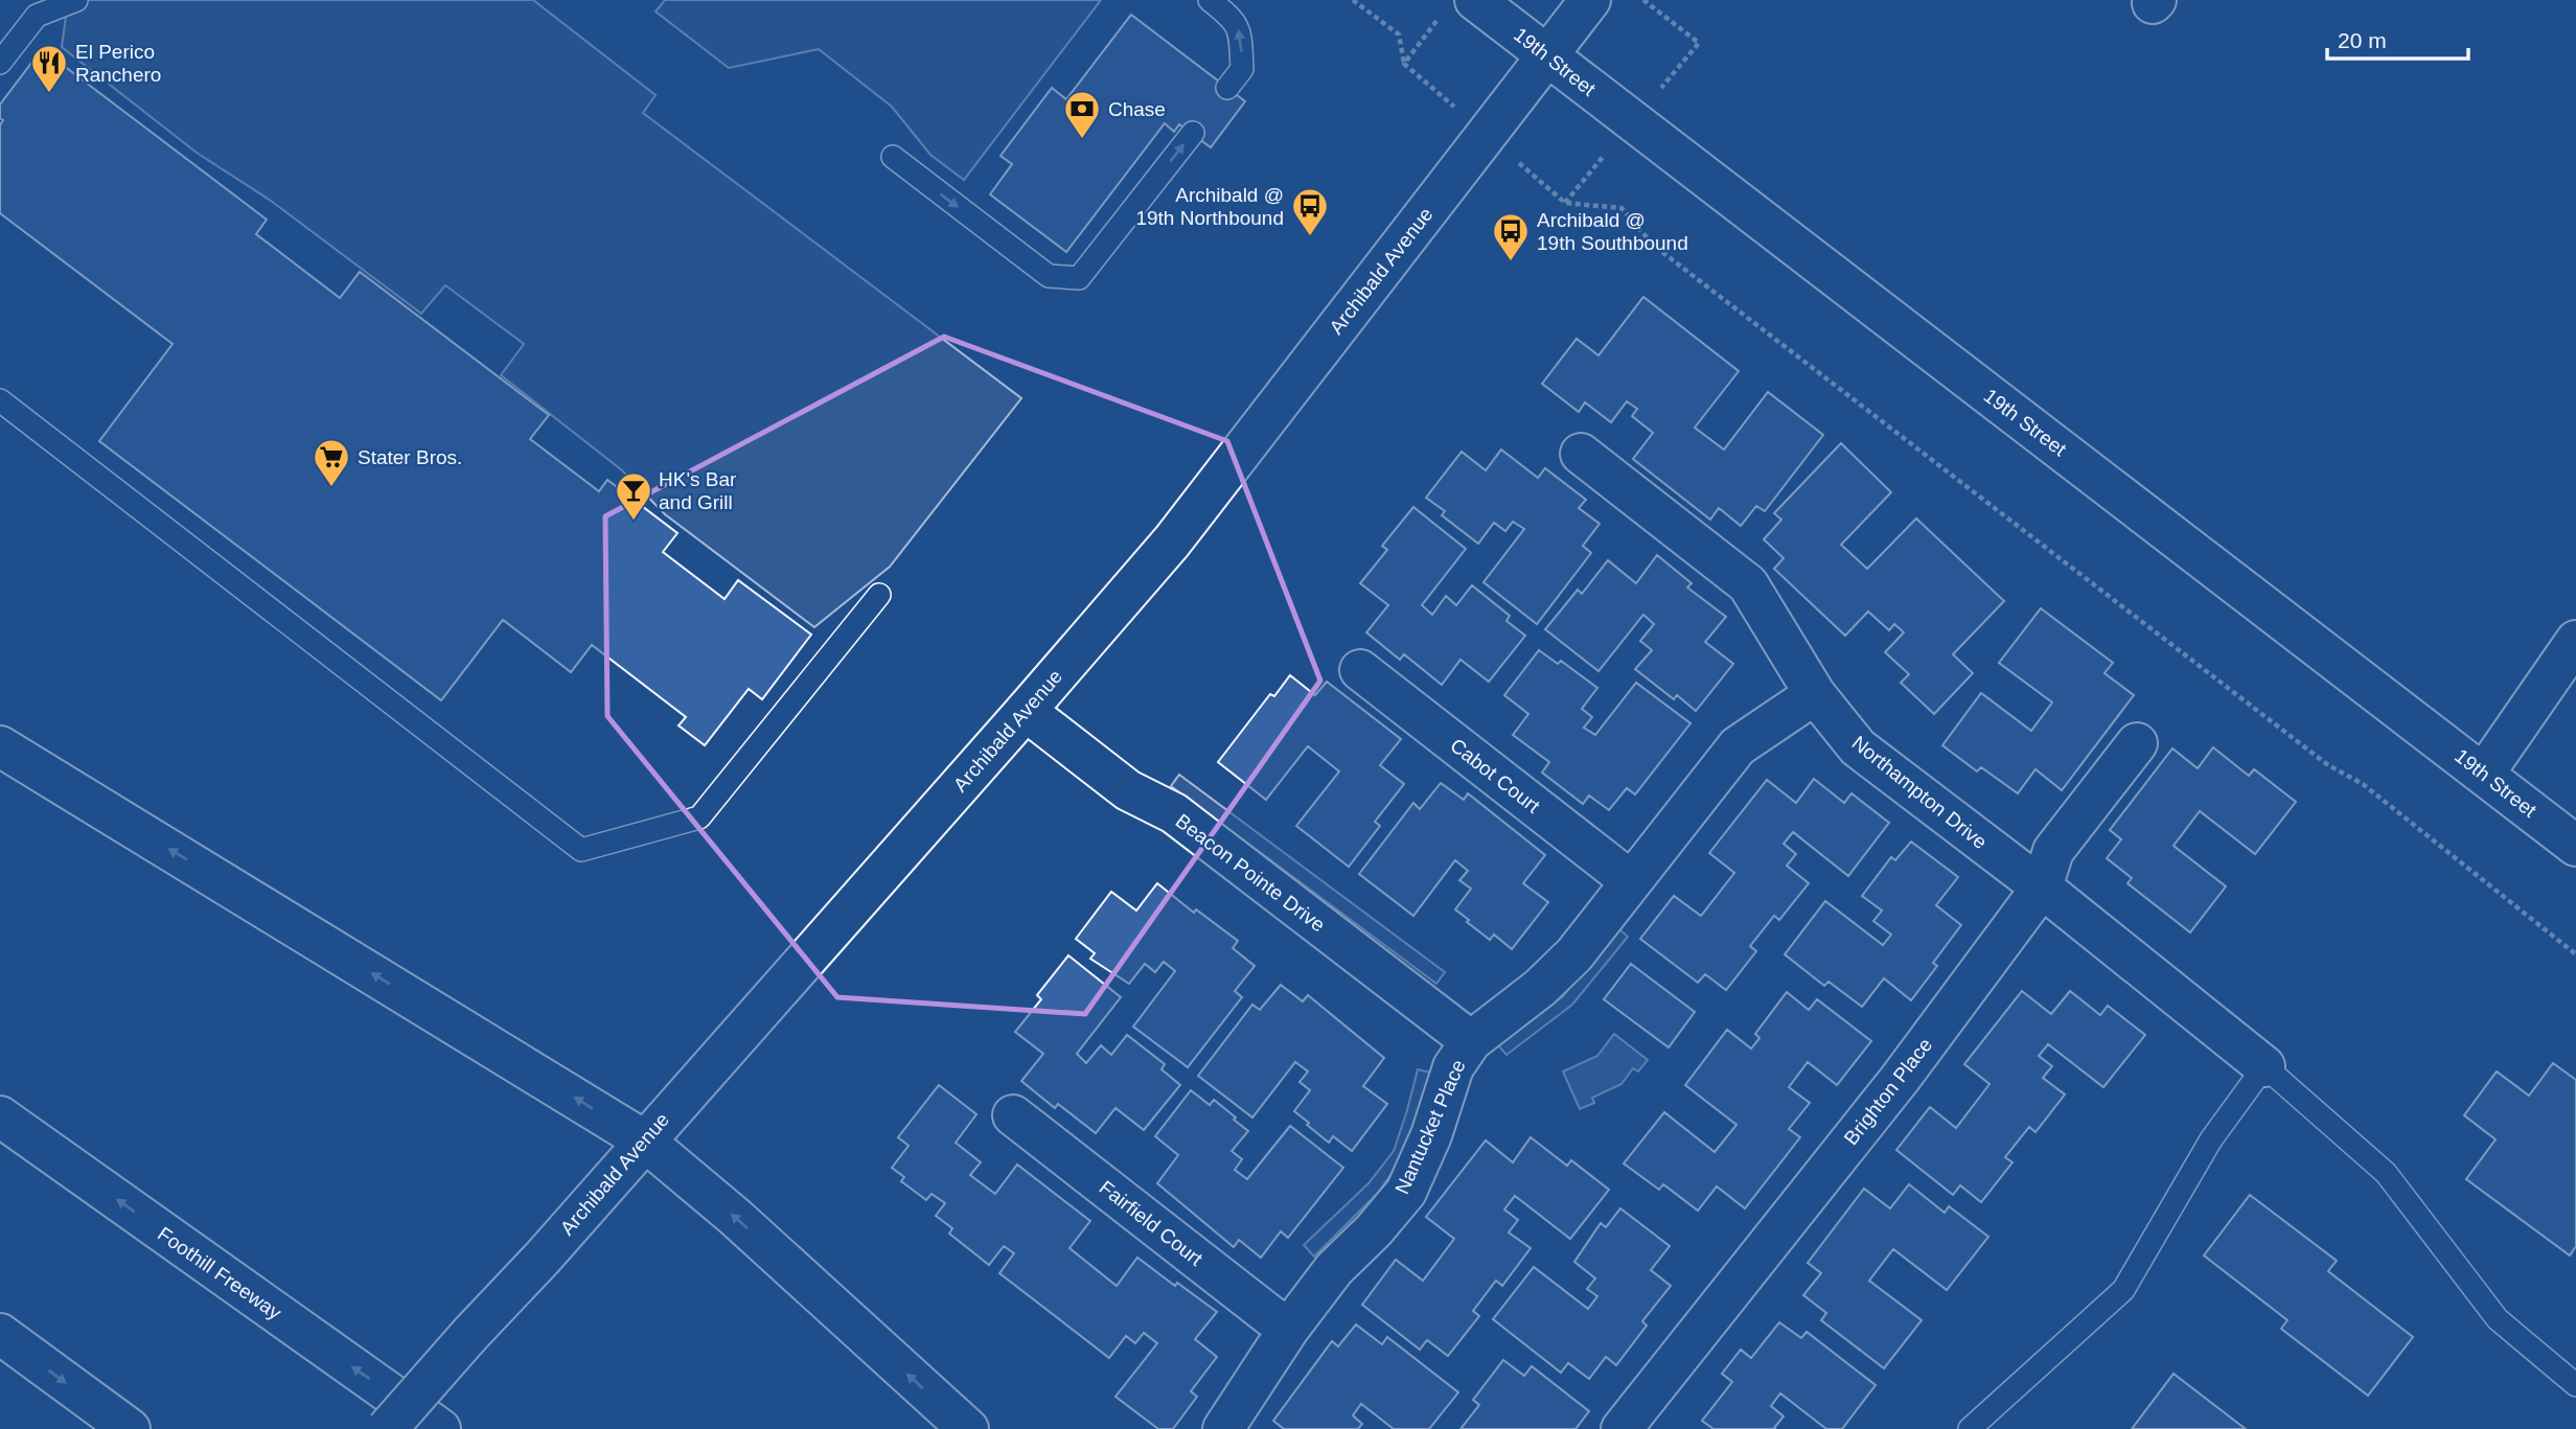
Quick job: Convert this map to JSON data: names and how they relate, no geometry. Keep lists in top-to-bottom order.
{
  "streets": {
    "main road": [
      "19th Street",
      "Archibald Avenue",
      "Cabot Court",
      "Northampton Drive",
      "Beacon Pointe Drive",
      "Brighton Place",
      "Nantucket Place",
      "Fairfield Court",
      "Foothill Freeway"
    ]
  },
  "crossings": [
    ["19th Street", "Archibald Avenue"],
    ["Archibald Avenue", "Beacon Pointe Drive"],
    ["Cabot Court", "Nantucket Place"],
    ["Northampton Drive", "Brighton Place"],
    ["Northampton Drive", "Nantucket Place"],
    ["Beacon Pointe Drive", "Nantucket Place"],
    ["Nantucket Place", "Fairfield Court"]
  ],
  "places": {
    "restaurant": ["El Perico Ranchero"],
    "bank": ["Chase"],
    "bus stop": ["Archibald @ 19th Northbound", "Archibald @ 19th Southbound"],
    "supermarket": ["Stater Bros."],
    "bar": ["HK's Bar and Grill"]
  },
  "scale_bar": "20 m"
}
